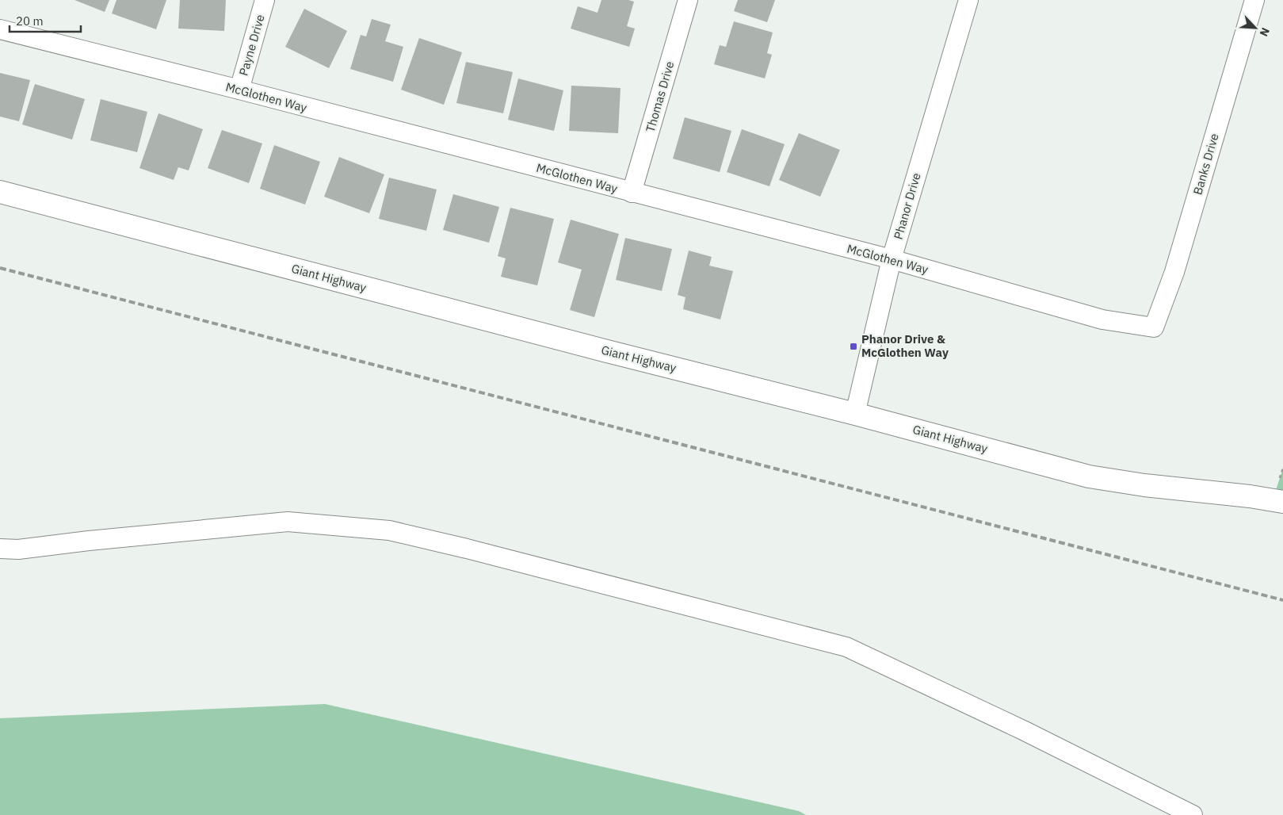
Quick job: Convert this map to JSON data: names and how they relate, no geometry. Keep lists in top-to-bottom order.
{
  "streets": {
    "street": [
      "Payne Drive",
      "Thomas Drive",
      "McGlothen Way",
      "Banks Drive",
      "Phanor Drive",
      "Giant Highway"
    ]
  },
  "crossings": [
    ["Payne Drive", "McGlothen Way"],
    ["Thomas Drive", "McGlothen Way"],
    ["McGlothen Way", "Banks Drive"],
    ["McGlothen Way", "Phanor Drive"],
    ["Phanor Drive", "Giant Highway"]
  ],
  "places": {
    "transit": ["Phanor Drive & McGlothen Way"]
  },
  "scale_bar": "20 m",
  "north": "bottom right"
}
